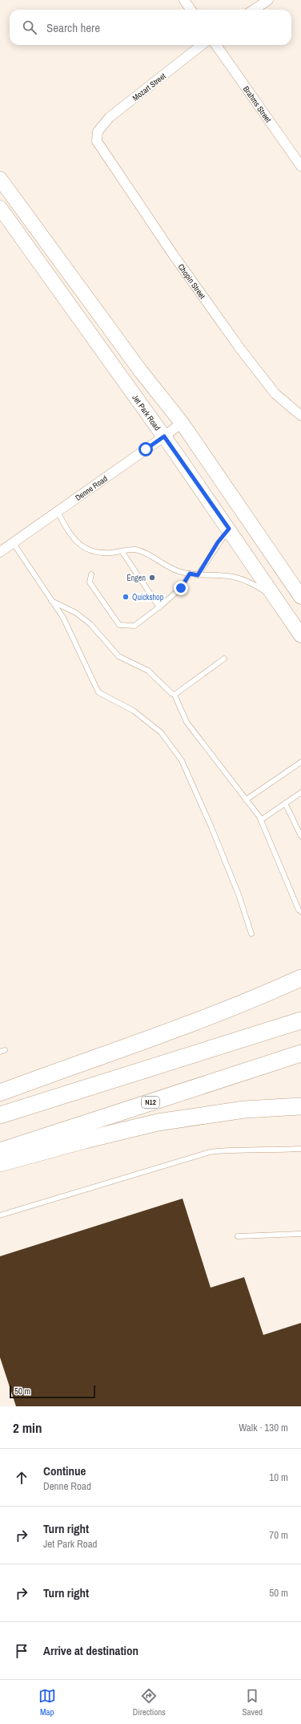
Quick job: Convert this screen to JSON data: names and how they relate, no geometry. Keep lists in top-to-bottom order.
{
  "streets": {
    "highway": ["N12"],
    "main road": ["Jet Park Road"],
    "street": [
      "Mozart Street",
      "Brahms Street",
      "Chopin Street",
      "Denne Road"
    ]
  },
  "crossings": [
    ["Mozart Street", "Chopin Street"],
    ["Jet Park Road", "Denne Road"]
  ],
  "places": ["Engen", "Quickshop"],
  "scale_bar": "50 m",
  "page": {
    "search": "Search here",
    "scale": "50 m",
    "heading": ["2 min", "Walk · 130 m"],
    "list": [
      ["Continue", "Denne Road", "10 m"],
      ["Turn right", "Jet Park Road", "70 m"],
      ["Turn right", "50 m"],
      "Arrive at destination"
    ],
    "nav": ["Map", "Directions", "Saved"]
  }
}
